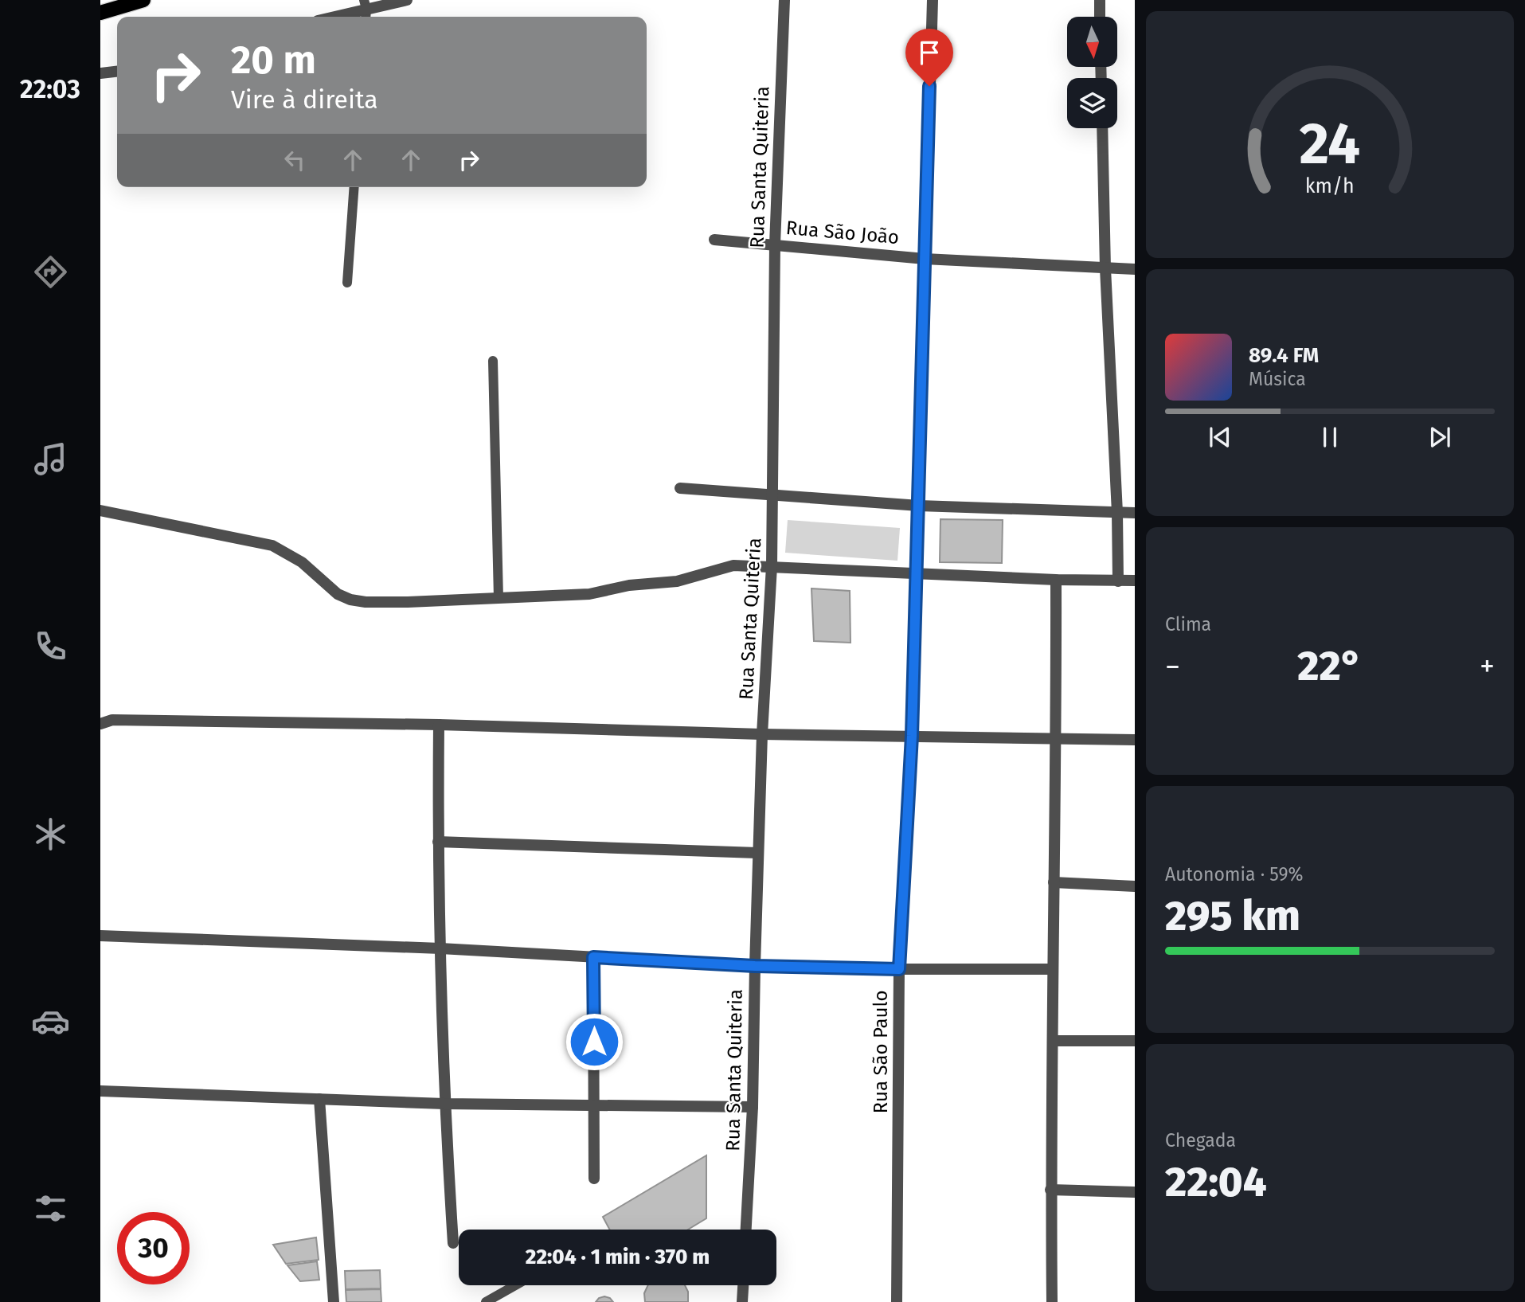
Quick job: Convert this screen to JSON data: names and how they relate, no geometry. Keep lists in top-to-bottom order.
{
  "streets": {
    "street": ["Rua Santa Quiteria", "Rua São João", "Rua São Paulo"]
  },
  "crossings": [
    ["Rua Santa Quiteria", "Rua São João"],
    ["Rua São João", "Rua São Paulo"]
  ],
  "north": "bottom",
  "page": {
    "tabs": "22:03",
    "turn": ["20 m", "Vire à direita"],
    "song": ["89.4 FM", "Música"],
    "tile": [
      "Clima",
      ["Autonomia · 59%", "295 km"],
      ["Chegada", "22:04"]
    ],
    "heat": ["−", "22°", "+"],
    "limit": "30",
    "trip": "22:04 · 1 min · 370 m",
    "gauge": ["24", "km/h"]
  }
}
